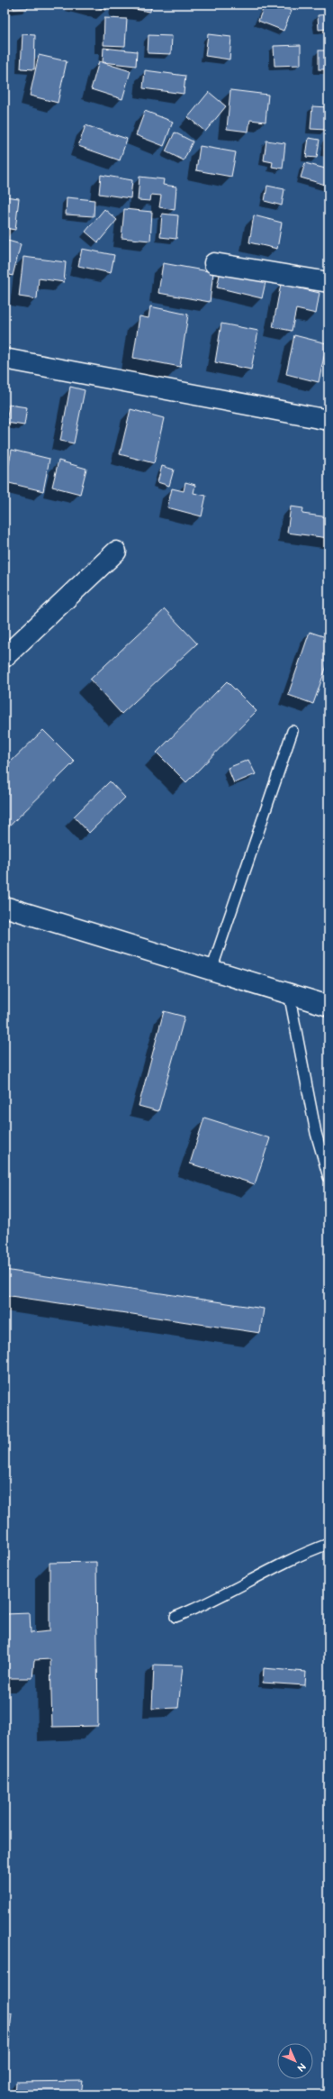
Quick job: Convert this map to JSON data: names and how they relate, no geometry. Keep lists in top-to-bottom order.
{
  "north": "bottom right"
}
